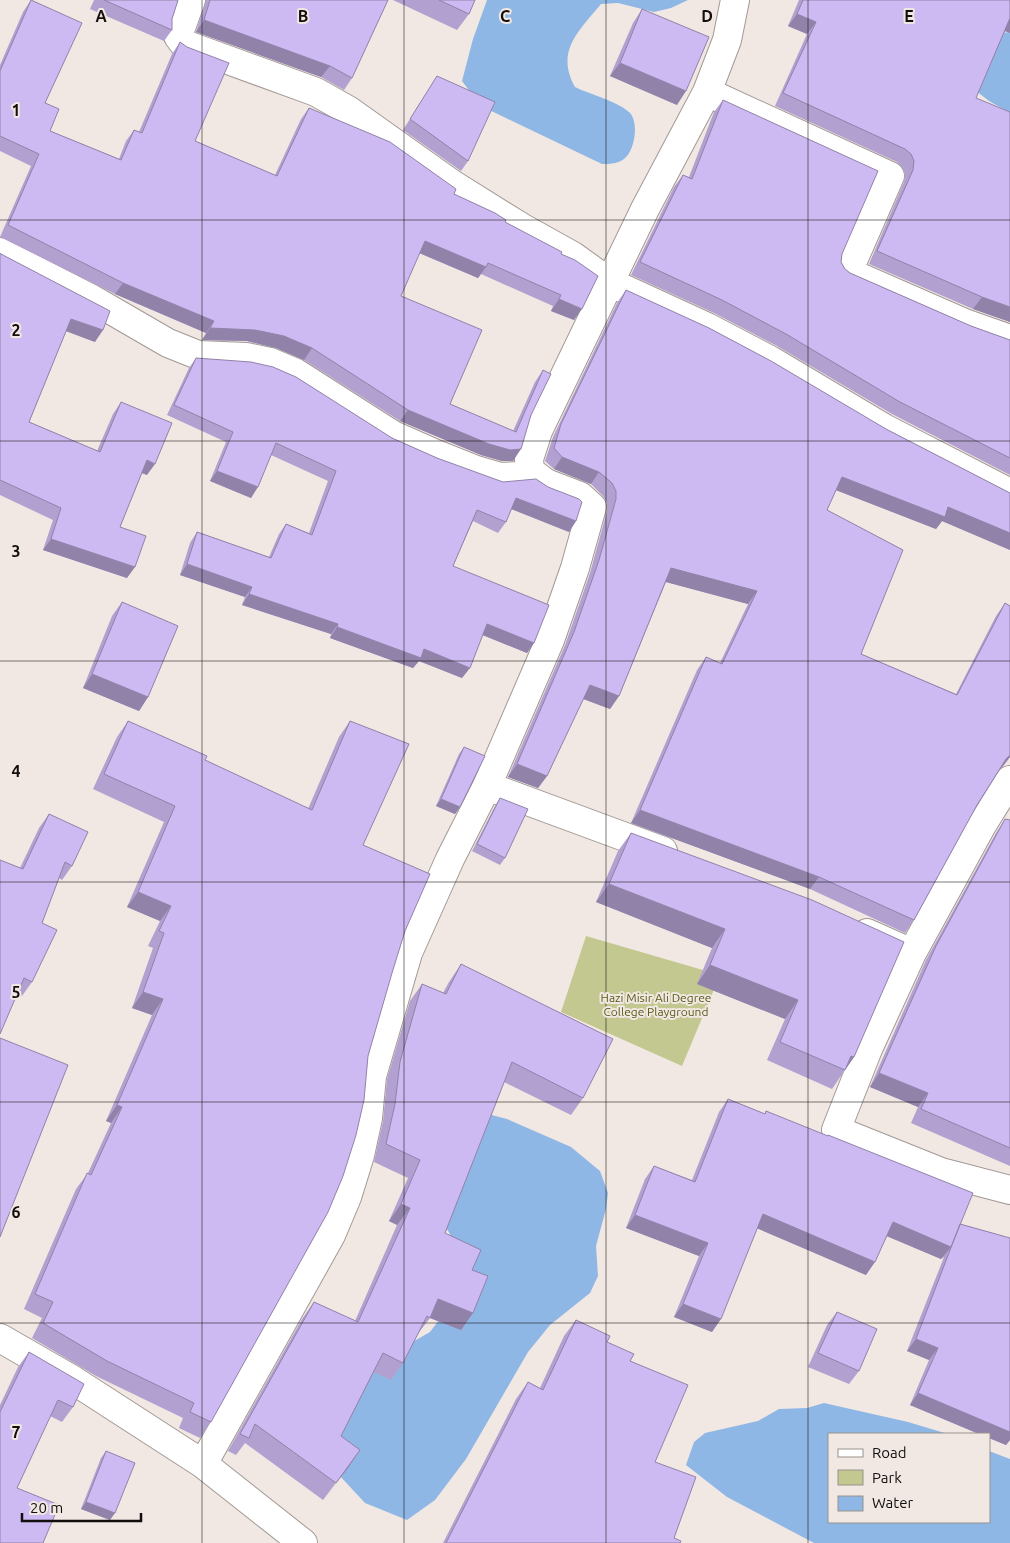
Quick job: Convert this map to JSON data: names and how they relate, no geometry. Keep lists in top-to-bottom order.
{
  "parks": ["Hazi Misir Ali Degree College Playground"],
  "legend": ["Road", "Park", "Water"],
  "scale_bar": "20 m",
  "grid": {
    "columns": [
      "A",
      "B",
      "C",
      "D",
      "E"
    ],
    "rows": [
      "1",
      "2",
      "3",
      "4",
      "5",
      "6",
      "7"
    ]
  }
}
